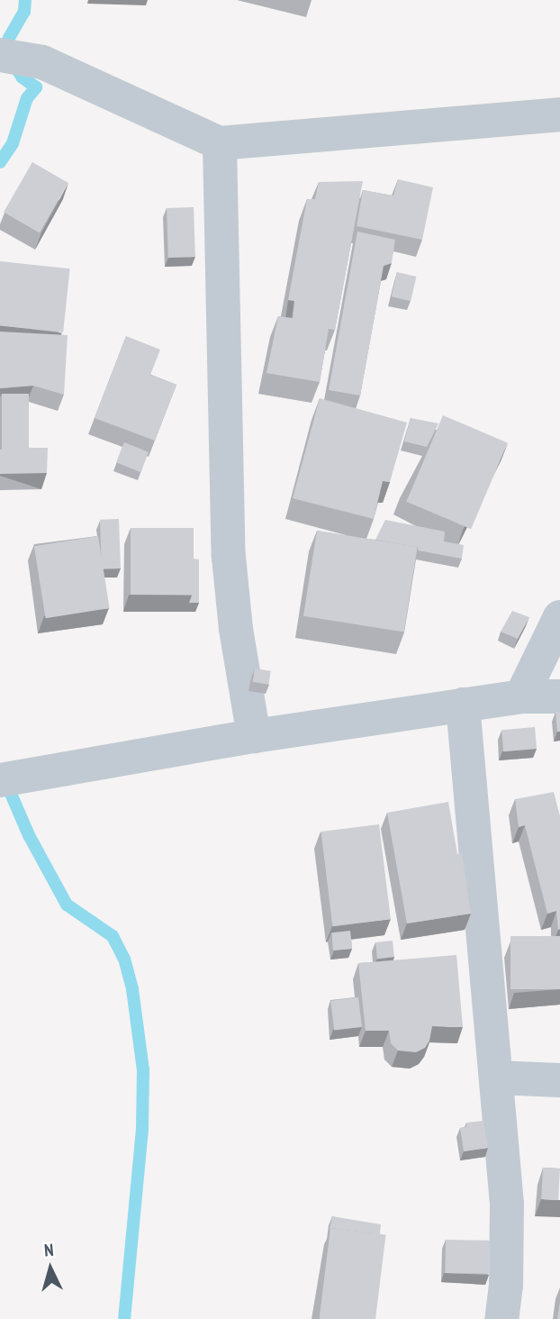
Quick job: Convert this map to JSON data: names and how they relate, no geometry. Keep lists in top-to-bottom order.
{
  "north": "top"
}
